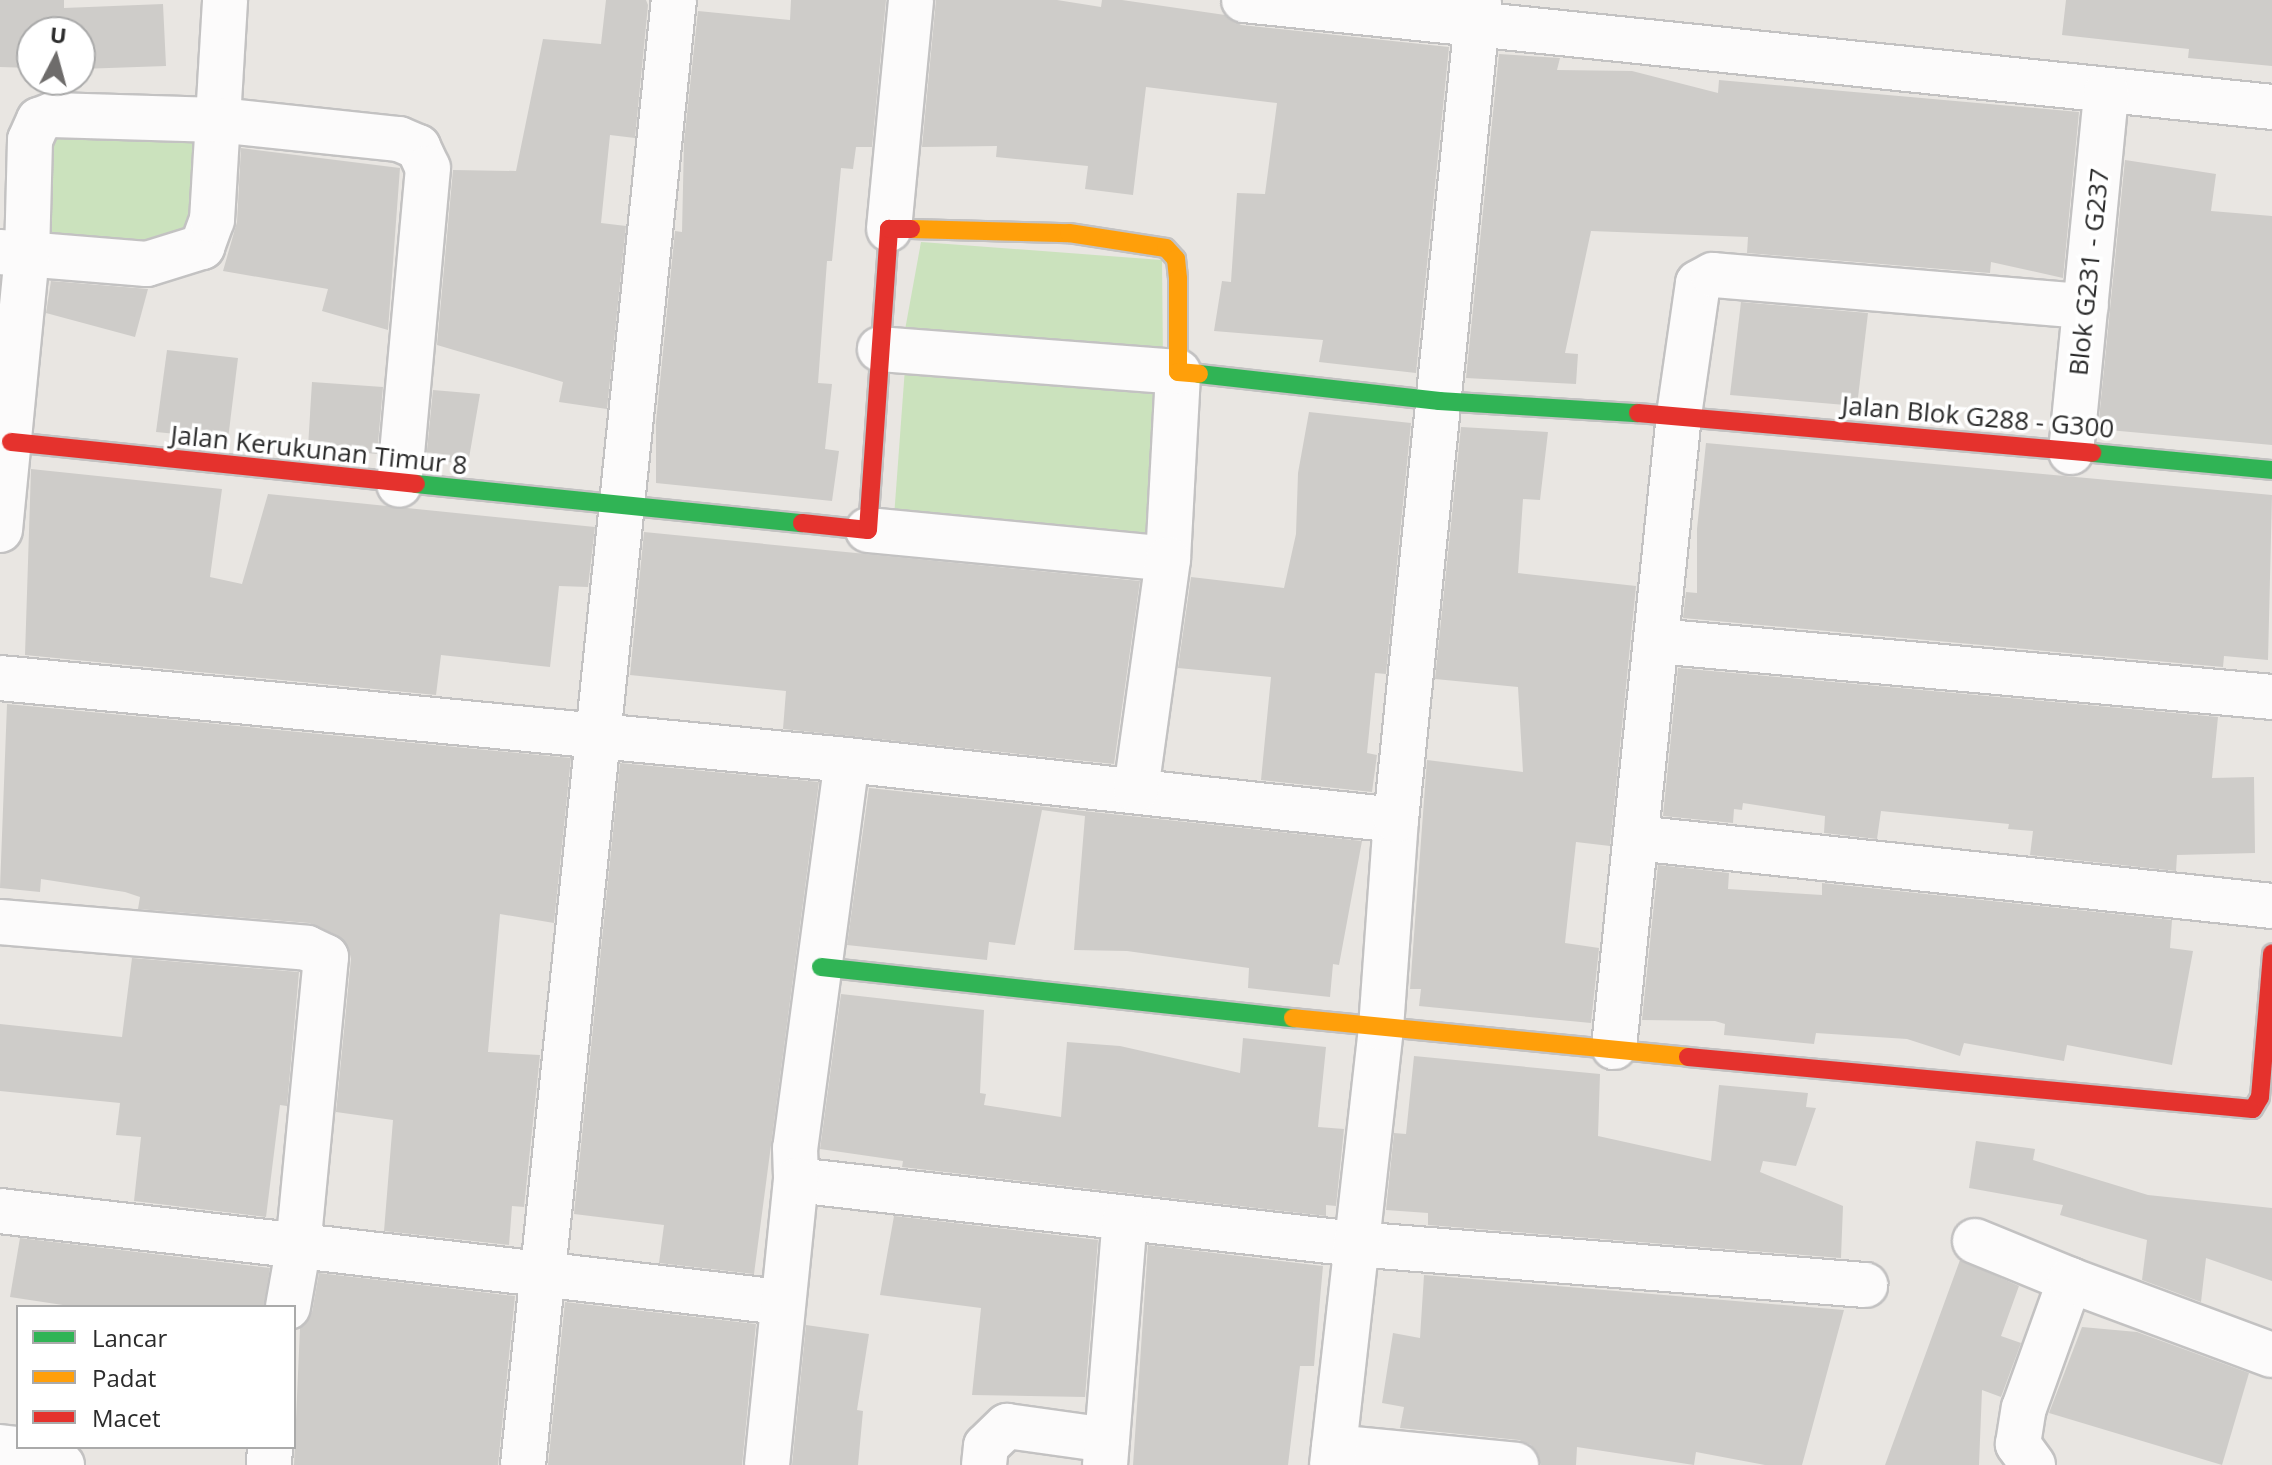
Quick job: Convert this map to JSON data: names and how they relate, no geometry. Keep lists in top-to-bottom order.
{
  "streets": {
    "street": ["Blok G231 - G237", "Jalan Blok G288 - G300", "Jalan Kerukunan Timur 8"]
  },
  "crossings": [
    ["Blok G231 - G237", "Jalan Blok G288 - G300"]
  ],
  "legend": ["Lancar", "Padat", "Macet"],
  "north": "top"
}
